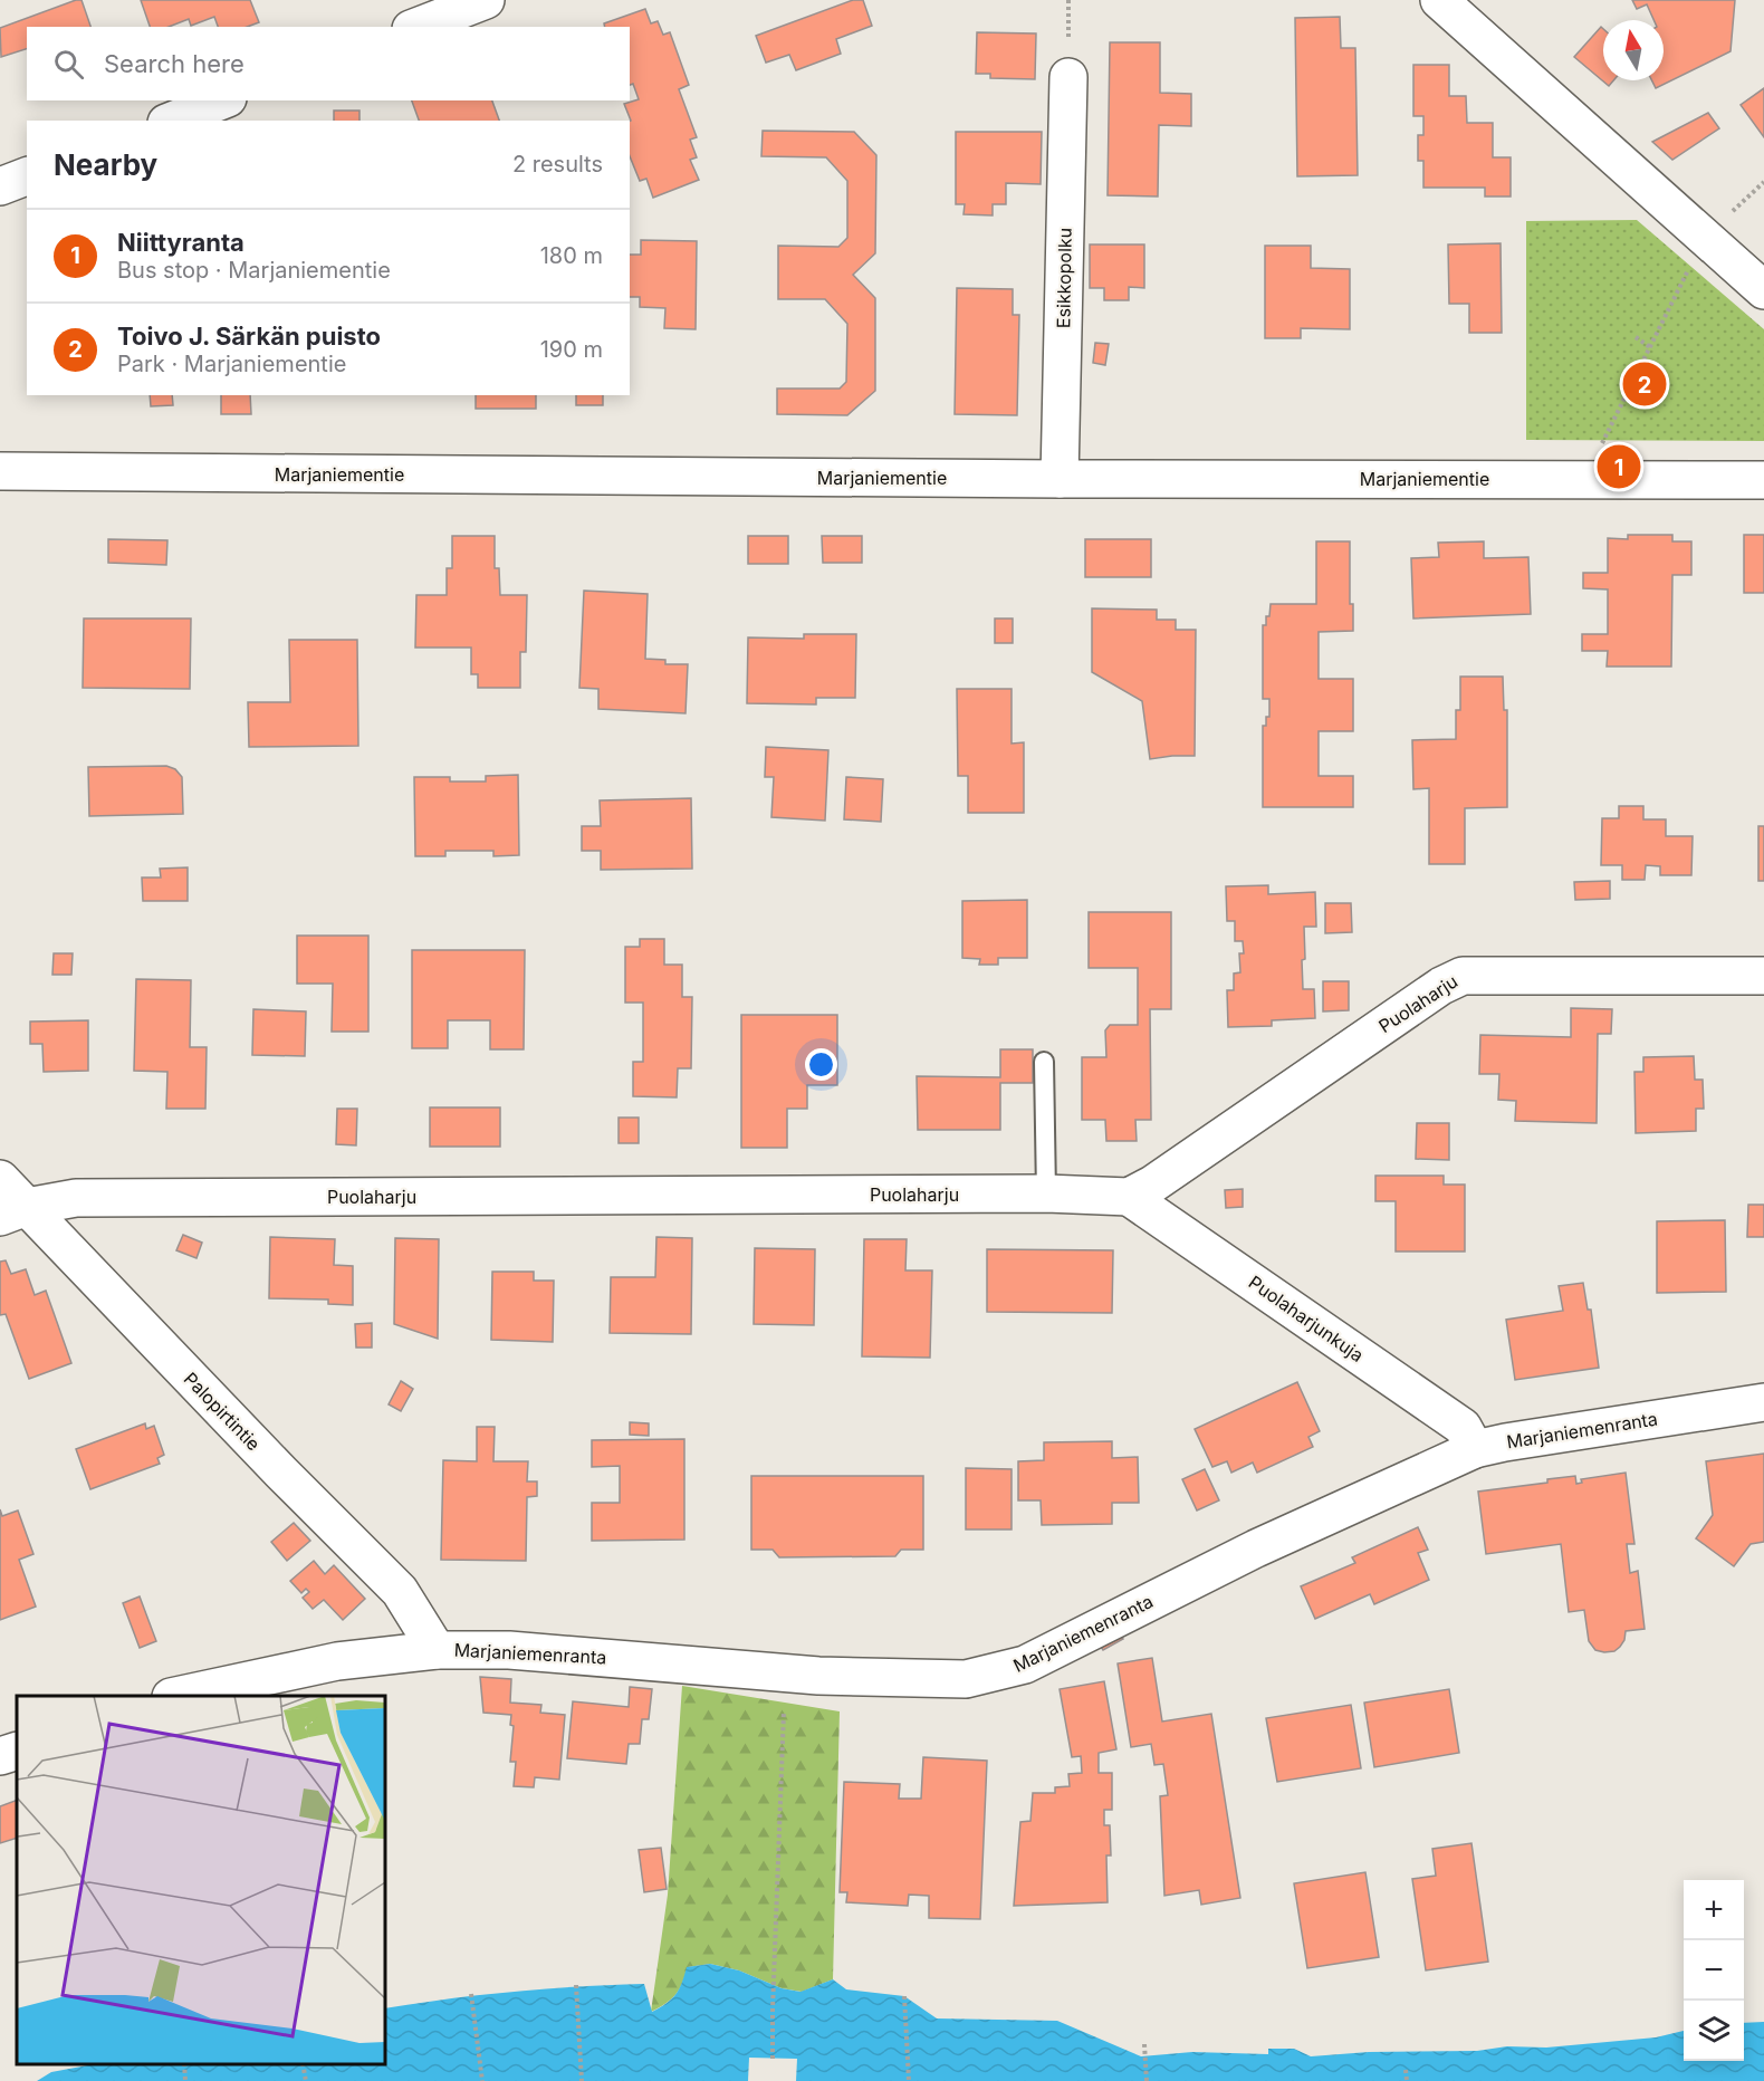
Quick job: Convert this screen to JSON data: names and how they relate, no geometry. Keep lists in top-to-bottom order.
{
  "streets": {
    "street": [
      "Esikkopolku",
      "Marjaniementie",
      "Puolaharju",
      "Puolaharjunkuja",
      "Palopirtintie",
      "Marjaniemenranta"
    ]
  },
  "crossings": [
    ["Esikkopolku", "Marjaniementie"],
    ["Puolaharju", "Puolaharjunkuja"],
    ["Puolaharju", "Palopirtintie"],
    ["Puolaharjunkuja", "Marjaniemenranta"],
    ["Palopirtintie", "Marjaniemenranta"]
  ],
  "north": "top",
  "page": {
    "search": "Search here",
    "heading": ["Nearby", "2 results"],
    "list": [
      {
        "mark": "1",
        "name": "Niittyranta",
        "note": "Bus stop · Marjaniementie",
        "value": "180 m"
      },
      {
        "mark": "2",
        "name": "Toivo J. Särkän puisto",
        "note": "Park · Marjaniementie",
        "value": "190 m"
      }
    ],
    "pins": ["2", "1"],
    "map_buttons": ["+", "−"]
  }
}
